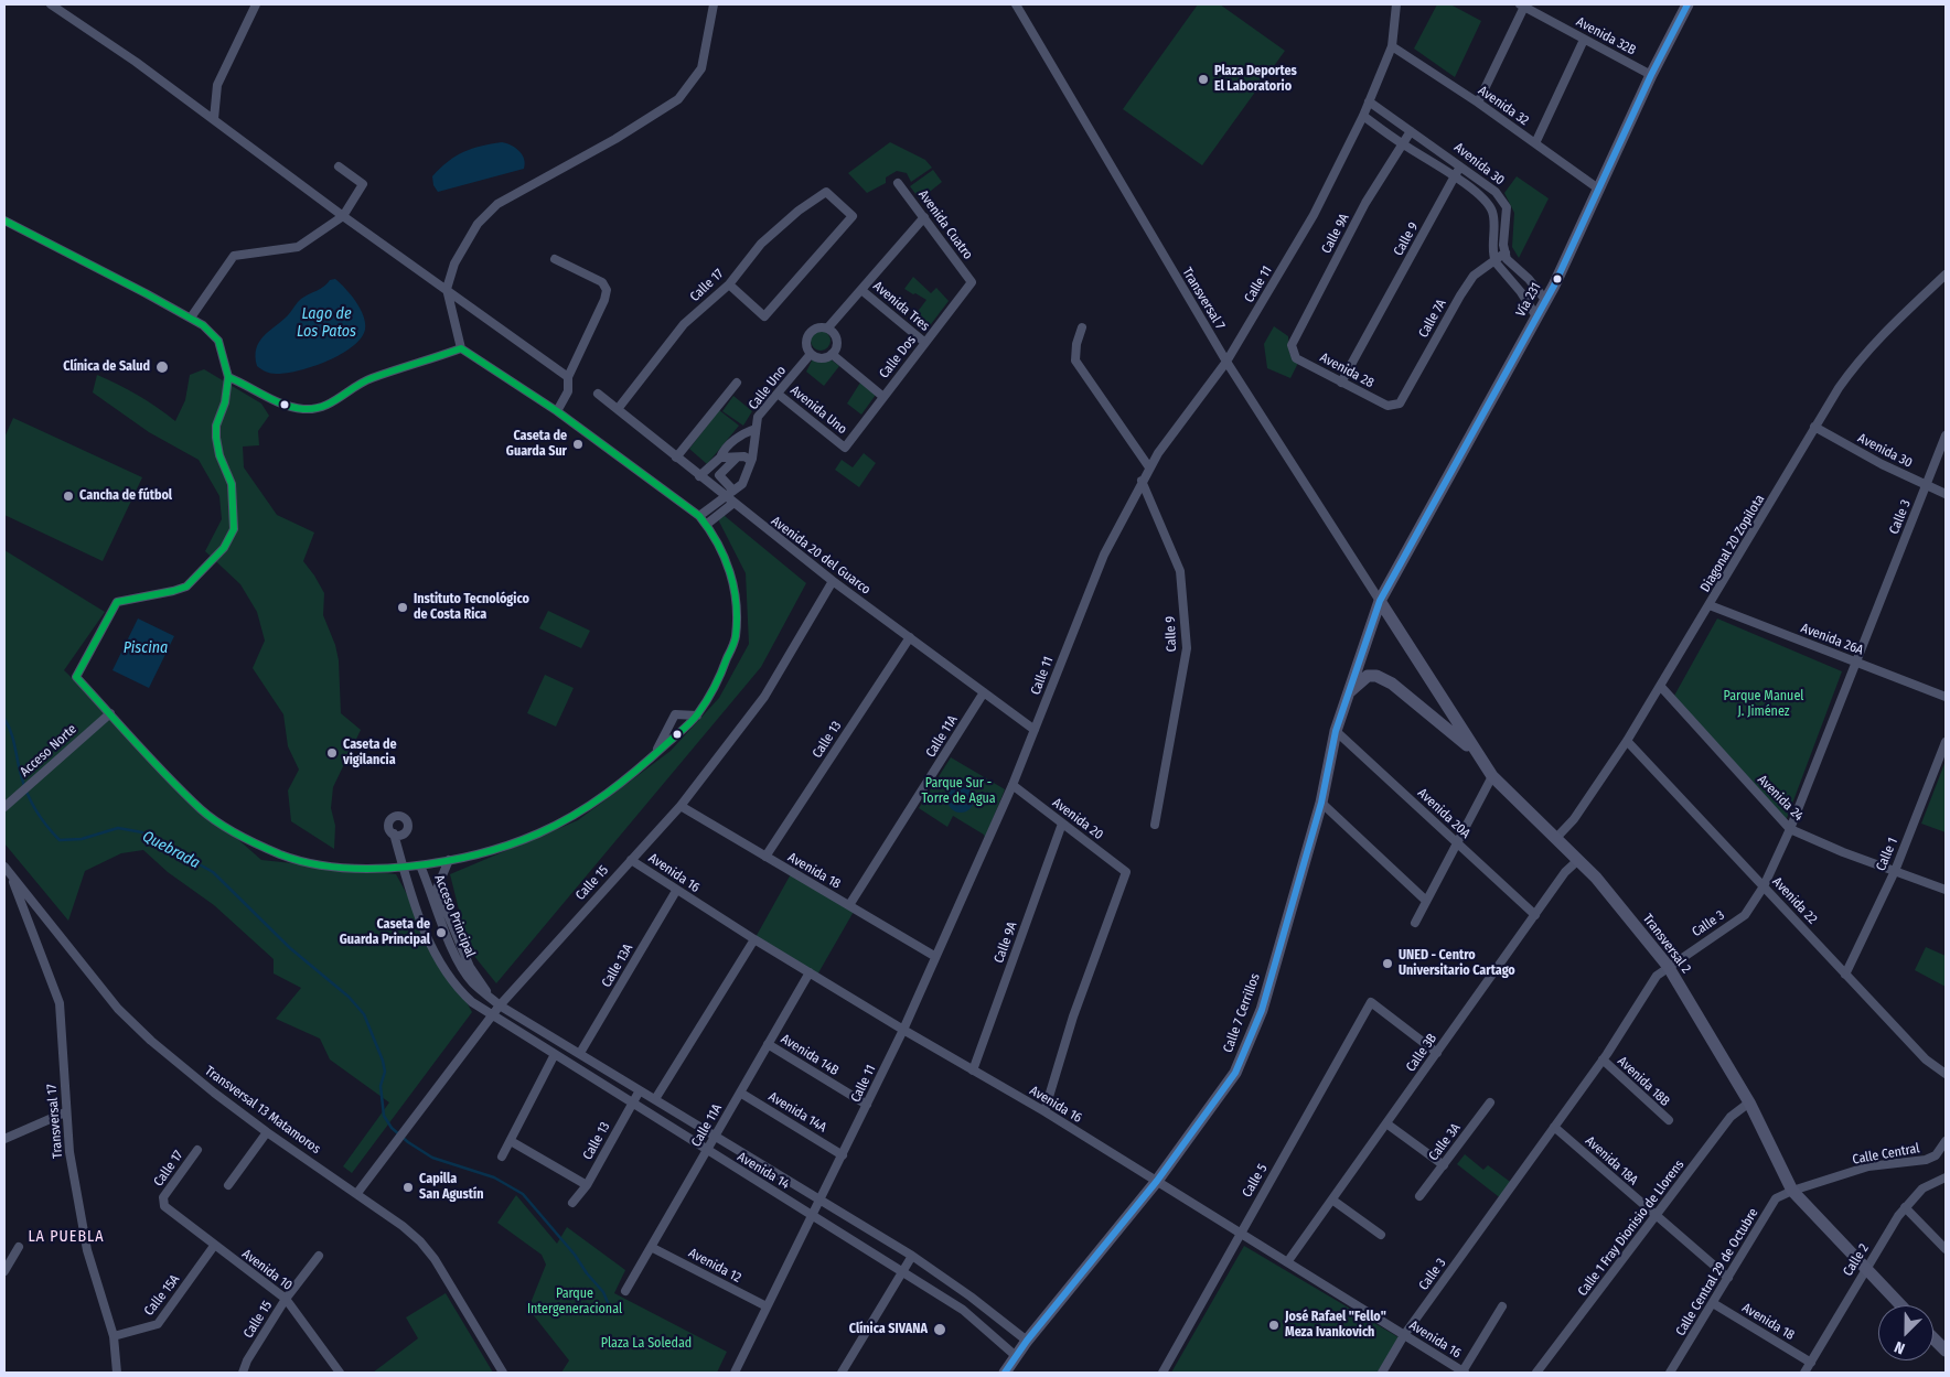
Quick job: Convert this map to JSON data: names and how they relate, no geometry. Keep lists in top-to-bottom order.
{
  "streets": {
    "main road": ["Vía 231", "Transversal 2", "Calle 7 Cerrillos"],
    "street": [
      "Avenida 32B",
      "Avenida 32",
      "Avenida 30",
      "Avenida Cuatro",
      "Calle 9A",
      "Calle 9",
      "Calle 11",
      "Calle 17",
      "Transversal 7",
      "Avenida Tres",
      "Calle 7A",
      "Calle Dos",
      "Avenida 28",
      "Calle Uno",
      "Avenida Uno",
      "Calle 3",
      "Diagonal 20 Zopilota",
      "Avenida 20 del Guarco",
      "Avenida 26A",
      "Calle 11A",
      "Calle 13",
      "Acceso Norte",
      "Avenida 24",
      "Avenida 20A",
      "Avenida 20",
      "Calle 1",
      "Avenida 18",
      "Avenida 16",
      "Calle 15",
      "Avenida 22",
      "Acceso Principal",
      "Calle 13A",
      "Calle 3B",
      "Avenida 14B",
      "Avenida 18B",
      "Transversal 13 Matamoros",
      "Avenida 14A",
      "Transversal 17",
      "Calle 3A",
      "Calle Central",
      "Avenida 18A",
      "Avenida 14",
      "Calle 5",
      "Calle 1 Fray Dionisio de Llorens",
      "Calle 2",
      "Avenida 12",
      "Avenida 10",
      "Calle Central 29 de Octubre",
      "Calle 15A"
    ]
  },
  "crossings": [
    ["Avenida 32B", "Vía 231"],
    ["Avenida 32", "Calle 11"],
    ["Avenida 32", "Vía 231"],
    ["Avenida 30", "Calle 9A"],
    ["Avenida 30", "Calle 9"],
    ["Avenida 30", "Calle 11"],
    ["Avenida 30", "Calle 7A"],
    ["Avenida 30", "Calle 3"],
    ["Avenida 30", "Diagonal 20 Zopilota"],
    ["Avenida Cuatro", "Calle Dos"],
    ["Calle 9A", "Avenida 28"],
    ["Calle 9A", "Avenida 20"],
    ["Calle 9A", "Avenida 16"],
    ["Calle 9", "Calle 11"],
    ["Calle 9", "Avenida 28"],
    ["Calle 11", "Transversal 7"],
    ["Calle 11", "Avenida 20 del Guarco"],
    ["Calle 11", "Avenida 20"],
    ["Calle 11", "Avenida 18"],
    ["Calle 11", "Avenida 16"],
    ["Calle 11", "Avenida 14B"],
    ["Calle 11", "Avenida 14A"],
    ["Calle 11", "Avenida 14"],
    ["Calle 11", "Avenida 12"],
    ["Calle 17", "Avenida 20 del Guarco"],
    ["Calle 17", "Avenida 10"],
    ["Transversal 7", "Vía 231"],
    ["Transversal 7", "Transversal 2"],
    ["Transversal 7", "Calle 7 Cerrillos"],
    ["Vía 231", "Transversal 2"],
    ["Vía 231", "Calle 7 Cerrillos"],
    ["Avenida Tres", "Calle Dos"],
    ["Calle 7A", "Avenida 28"],
    ["Calle Dos", "Avenida Uno"],
    ["Calle Uno", "Avenida Uno"],
    ["Calle Uno", "Avenida 20 del Guarco"],
    ["Calle 3", "Avenida 26A"],
    ["Calle 3", "Avenida 24"],
    ["Calle 3", "Avenida 16"],
    ["Calle 3", "Avenida 22"],
    ["Calle 3", "Transversal 2"],
    ["Calle 3", "Avenida 18B"],
    ["Calle 3", "Avenida 18A"],
    ["Diagonal 20 Zopilota", "Avenida 26A"],
    ["Diagonal 20 Zopilota", "Avenida 24"],
    ["Diagonal 20 Zopilota", "Avenida 22"],
    ["Diagonal 20 Zopilota", "Transversal 2"],
    ["Avenida 20 del Guarco", "Calle 11A"],
    ["Avenida 20 del Guarco", "Calle 13"],
    ["Avenida 20 del Guarco", "Calle 15"],
    ["Calle 11A", "Avenida 18"],
    ["Calle 11A", "Avenida 16"],
    ["Calle 11A", "Avenida 14B"],
    ["Calle 11A", "Avenida 14A"],
    ["Calle 11A", "Avenida 14"],
    ["Calle 11A", "Avenida 12"],
    ["Calle 13", "Avenida 18"],
    ["Calle 13", "Avenida 14"],
    ["Avenida 24", "Calle 1"],
    ["Avenida 20A", "Calle 7 Cerrillos"],
    ["Avenida 20A", "Calle 3B"],
    ["Avenida 20", "Avenida 16"],
    ["Calle 1", "Avenida 22"],
    ["Avenida 18", "Calle 15"],
    ["Avenida 18", "Calle 2"],
    ["Avenida 18", "Calle Central 29 de Octubre"],
    ["Avenida 16", "Calle 15"],
    ["Avenida 16", "Calle 13A"],
    ["Avenida 16", "Calle 7 Cerrillos"],
    ["Avenida 16", "Calle 3B"],
    ["Avenida 16", "Calle 5"],
    ["Calle 15", "Acceso Principal"],
    ["Calle 15", "Transversal 13 Matamoros"],
    ["Calle 15", "Avenida 14"],
    ["Calle 15", "Avenida 10"],
    ["Acceso Principal", "Avenida 14"],
    ["Transversal 2", "Calle 7 Cerrillos"],
    ["Transversal 2", "Calle 3B"],
    ["Transversal 2", "Calle Central"],
    ["Transversal 2", "Calle 1 Fray Dionisio de Llorens"],
    ["Transversal 2", "Calle 2"],
    ["Transversal 2", "Calle Central 29 de Octubre"],
    ["Calle 13A", "Avenida 14"],
    ["Calle 7 Cerrillos", "Avenida 14"],
    ["Calle 3B", "Calle 5"],
    ["Transversal 13 Matamoros", "Transversal 17"],
    ["Transversal 17", "Calle 15A"],
    ["Calle Central", "Calle Central 29 de Octubre"],
    ["Avenida 18A", "Calle 1 Fray Dionisio de Llorens"],
    ["Avenida 18A", "Calle Central 29 de Octubre"],
    ["Avenida 10", "Calle 15A"]
  ],
  "districts": ["LA PUEBLA"],
  "water": ["Lago de Los Patos", "Piscina", "Quebrada"],
  "parks": [
    "Parque Manuel J. Jiménez",
    "Parque Sur - Torre de Agua",
    "Parque Intergeneracional",
    "Plaza La Soledad"
  ],
  "places": [
    "Plaza Deportes El Laboratorio",
    "Clínica de Salud",
    "Caseta de Guarda Sur",
    "Cancha de fútbol",
    "Instituto Tecnológico de Costa Rica",
    "Caseta de vigilancia",
    "Caseta de Guarda Principal",
    "UNED - Centro Universitario Cartago",
    "Capilla San Agustín",
    "José Rafael \"Fello\" Meza Ivankovich",
    "Clínica SIVANA"
  ],
  "north": "bottom left"
}
